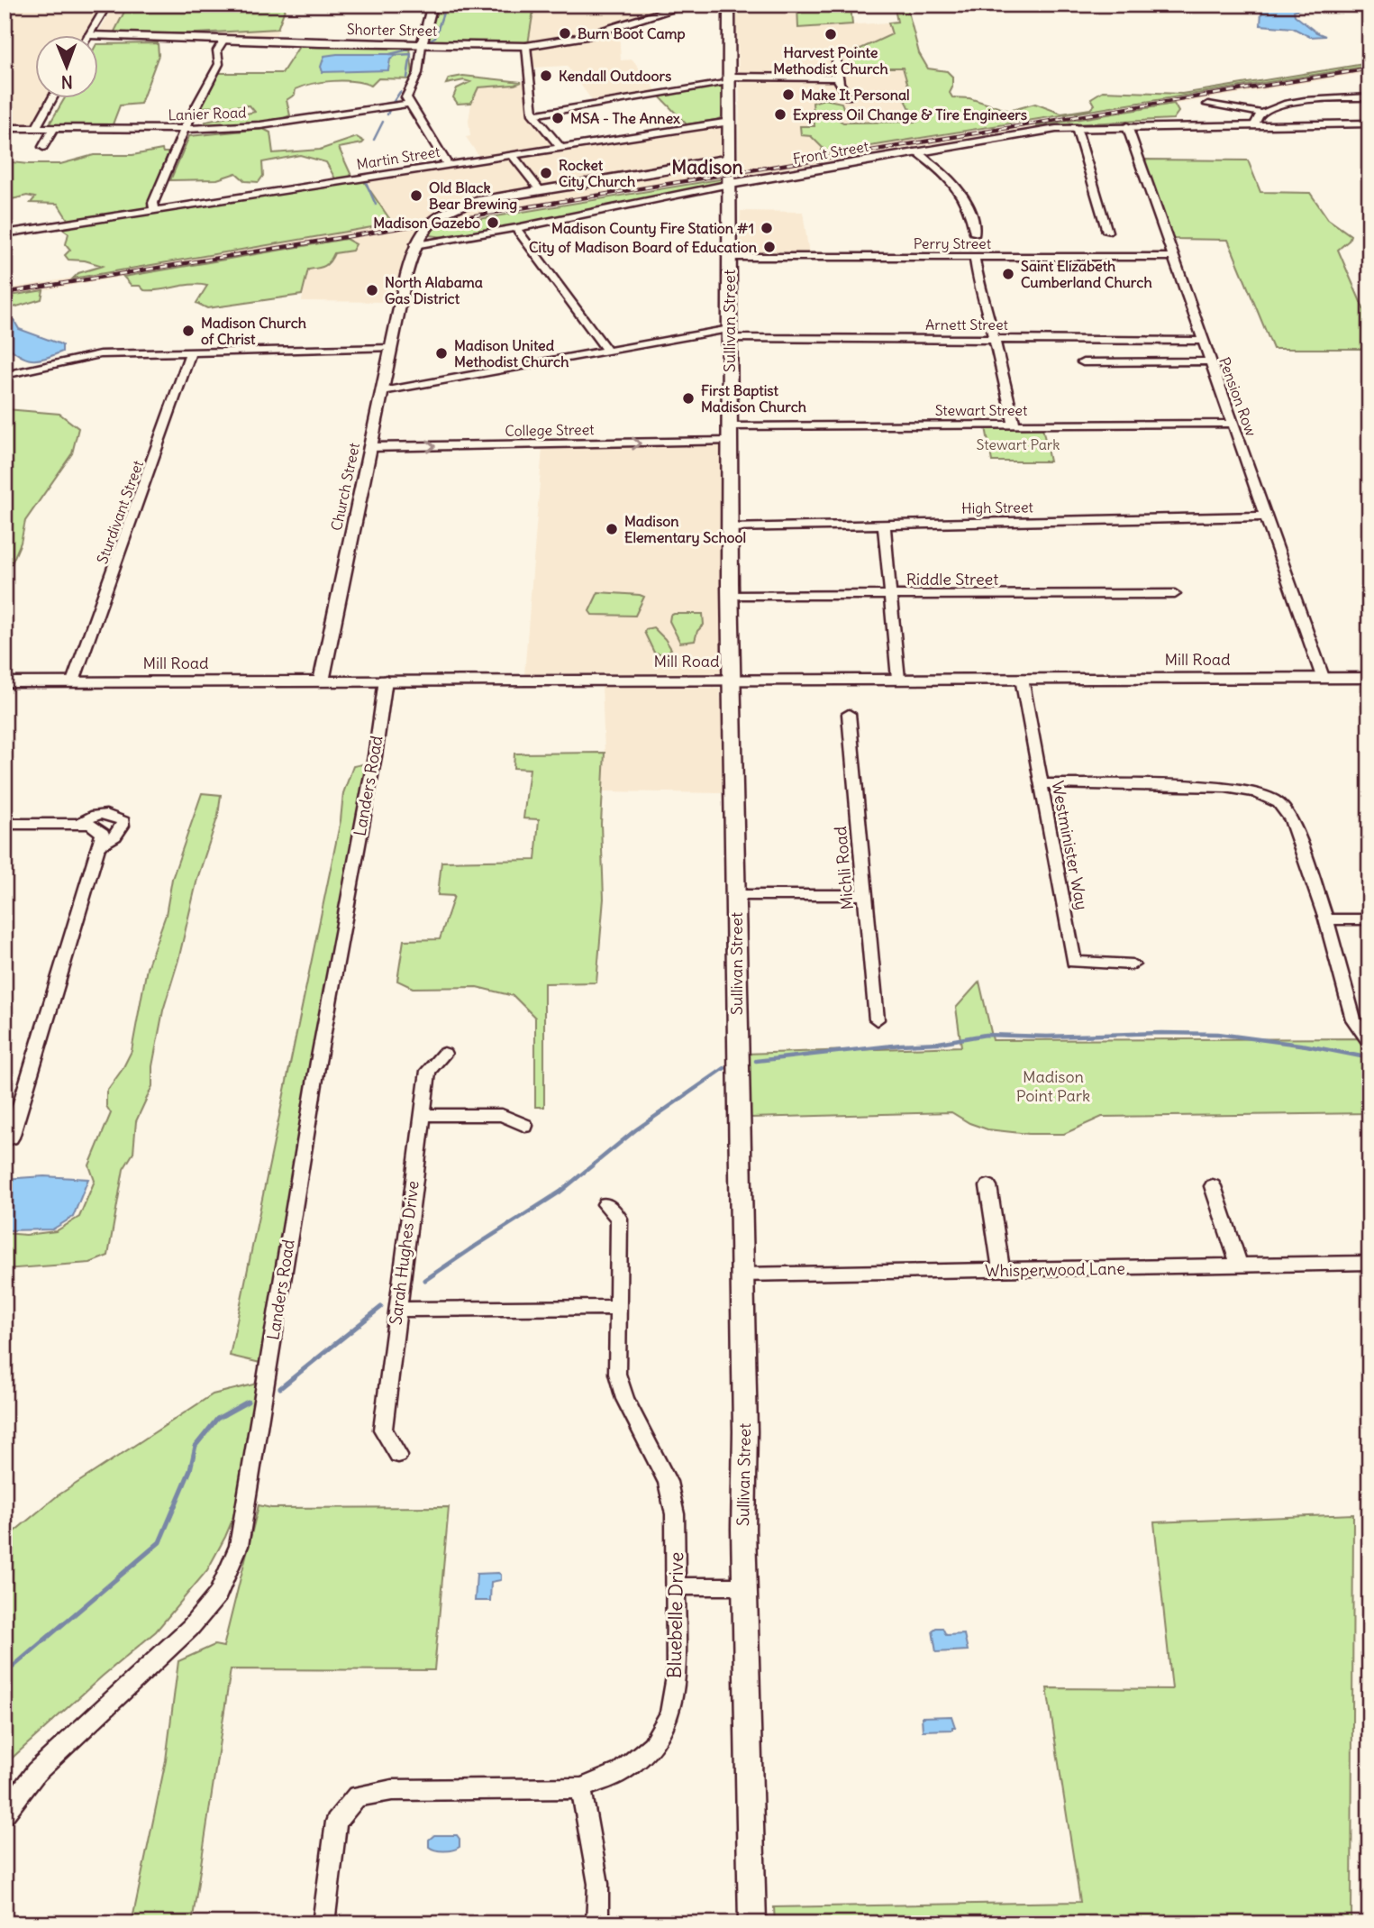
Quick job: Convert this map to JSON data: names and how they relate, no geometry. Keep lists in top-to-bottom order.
{
  "streets": {
    "main road": ["Sullivan Street"],
    "street": [
      "Shorter Street",
      "Lanier Road",
      "Front Street",
      "Martin Street",
      "Perry Street",
      "Arnett Street",
      "Pension Row",
      "Stewart Street",
      "College Street",
      "Church Street",
      "High Street",
      "Sturdivant Street",
      "Riddle Street",
      "Mill Road",
      "Landers Road",
      "Westminister Way",
      "Michli Road",
      "Sarah Hughes Drive",
      "Whisperwood Lane",
      "Bluebelle Drive"
    ]
  },
  "crossings": [
    ["Front Street", "Sullivan Street"],
    ["Front Street", "Pension Row"],
    ["Front Street", "Church Street"],
    ["Martin Street", "Sullivan Street"],
    ["Perry Street", "Sullivan Street"],
    ["Perry Street", "Pension Row"],
    ["Sullivan Street", "Arnett Street"],
    ["Sullivan Street", "Stewart Street"],
    ["Sullivan Street", "College Street"],
    ["Sullivan Street", "High Street"],
    ["Sullivan Street", "Riddle Street"],
    ["Sullivan Street", "Mill Road"],
    ["Sullivan Street", "Whisperwood Lane"],
    ["Arnett Street", "Pension Row"],
    ["Arnett Street", "Church Street"],
    ["Pension Row", "Stewart Street"],
    ["Pension Row", "High Street"],
    ["Pension Row", "Mill Road"],
    ["College Street", "Church Street"],
    ["Church Street", "Mill Road"],
    ["Sturdivant Street", "Mill Road"],
    ["Mill Road", "Landers Road"],
    ["Mill Road", "Westminister Way"]
  ],
  "one_way": ["College Street"],
  "districts": ["Madison"],
  "parks": ["Stewart Park", "Madison Point Park"],
  "places": [
    "Burn Boot Camp",
    "Harvest Pointe Methodist Church",
    "Kendall Outdoors",
    "Make It Personal",
    "Express Oil Change & Tire Engineers",
    "MSA - The Annex",
    "Rocket City Church",
    "Old Black Bear Brewing",
    "Madison Gazebo",
    "Madison County Fire Station #1",
    "City of Madison Board of Education",
    "Saint Elizabeth Cumberland Church",
    "North Alabama Gas District",
    "Madison Church of Christ",
    "Madison United Methodist Church",
    "First Baptist Madison Church",
    "Madison Elementary School"
  ],
  "north": "bottom"
}
